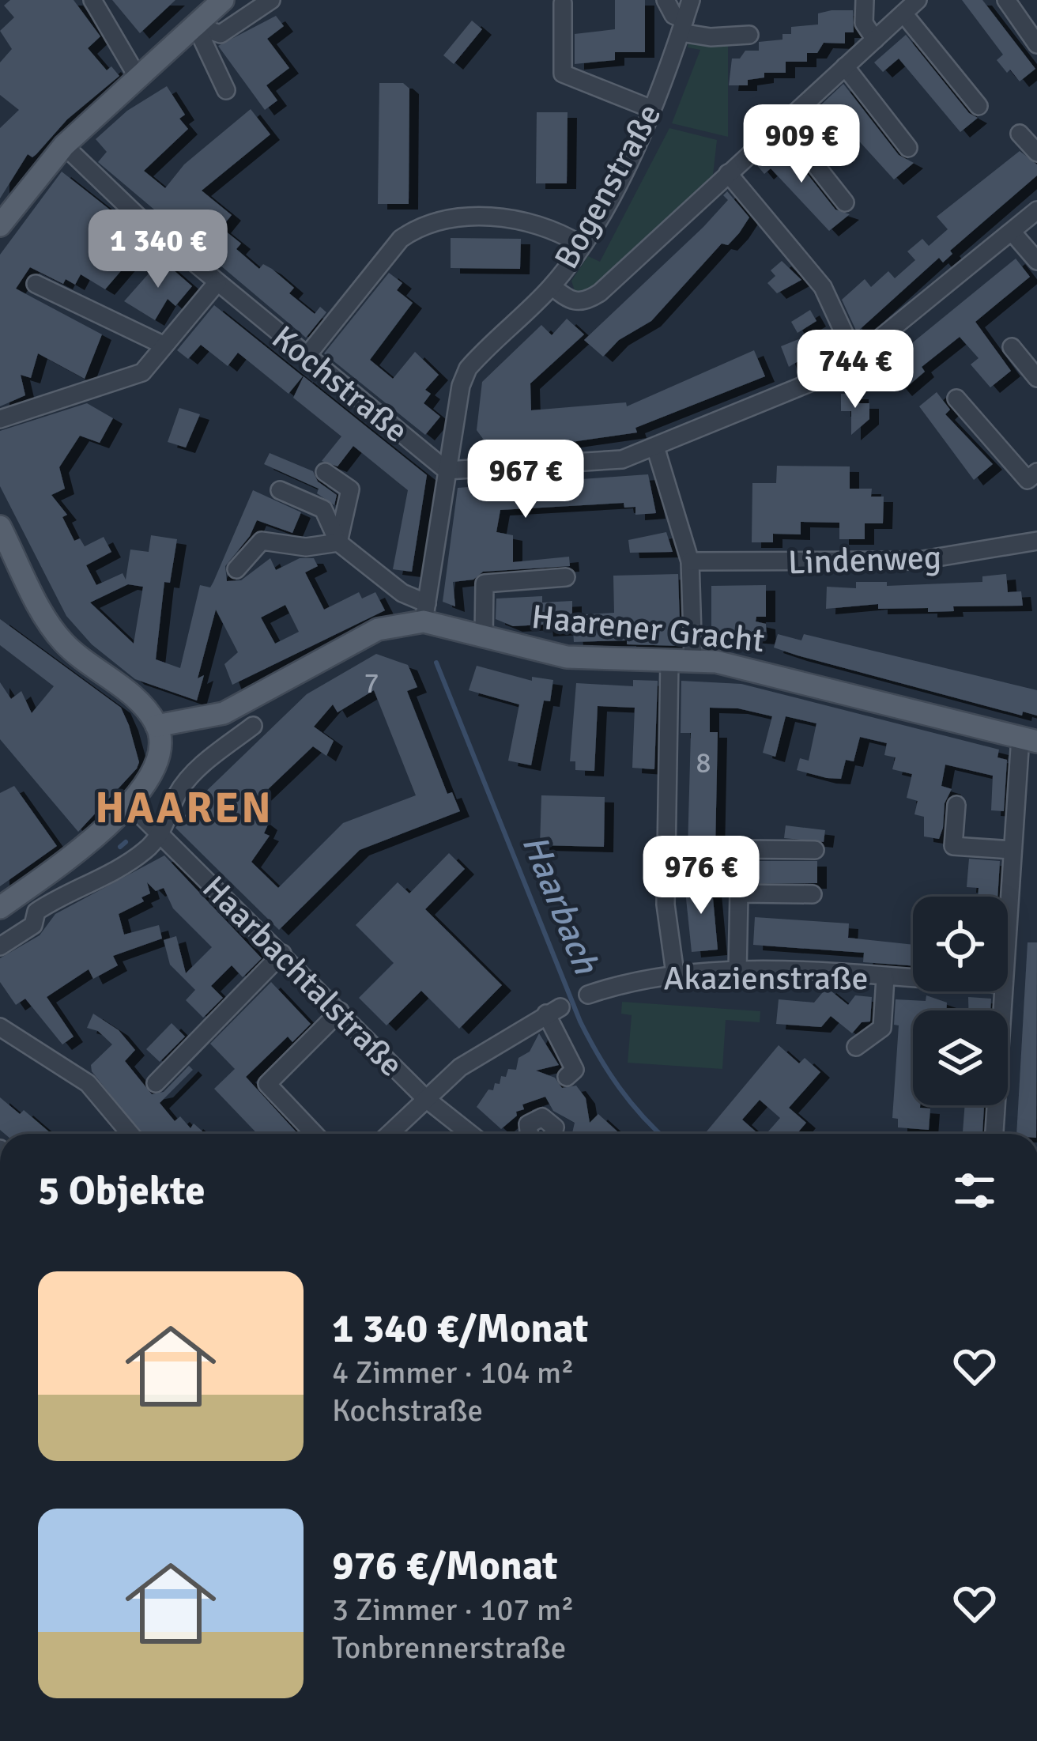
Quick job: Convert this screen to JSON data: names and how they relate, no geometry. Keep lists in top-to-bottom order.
{
  "streets": {
    "main road": ["Haarener Gracht"],
    "street": [
      "Bogenstraße",
      "Kochstraße",
      "Lindenweg",
      "Haarbachtalstraße",
      "Akazienstraße"
    ]
  },
  "crossings": [
    ["Bogenstraße", "Kochstraße"],
    ["Bogenstraße", "Haarener Gracht"]
  ],
  "districts": ["HAAREN"],
  "water": ["Haarbach"],
  "house_numbers": ["7", "8"],
  "page": {
    "price": [
      "909 €",
      "1 340 €",
      "744 €",
      "967 €",
      "976 €"
    ],
    "heading": "5 Objekte",
    "list": [
      {
        "name": "1 340 €/Monat",
        "note": "4 Zimmer · 104 m² · Kochstraße"
      },
      {
        "name": "976 €/Monat",
        "note": "3 Zimmer · 107 m² · Tonbrennerstraße"
      }
    ]
  }
}
